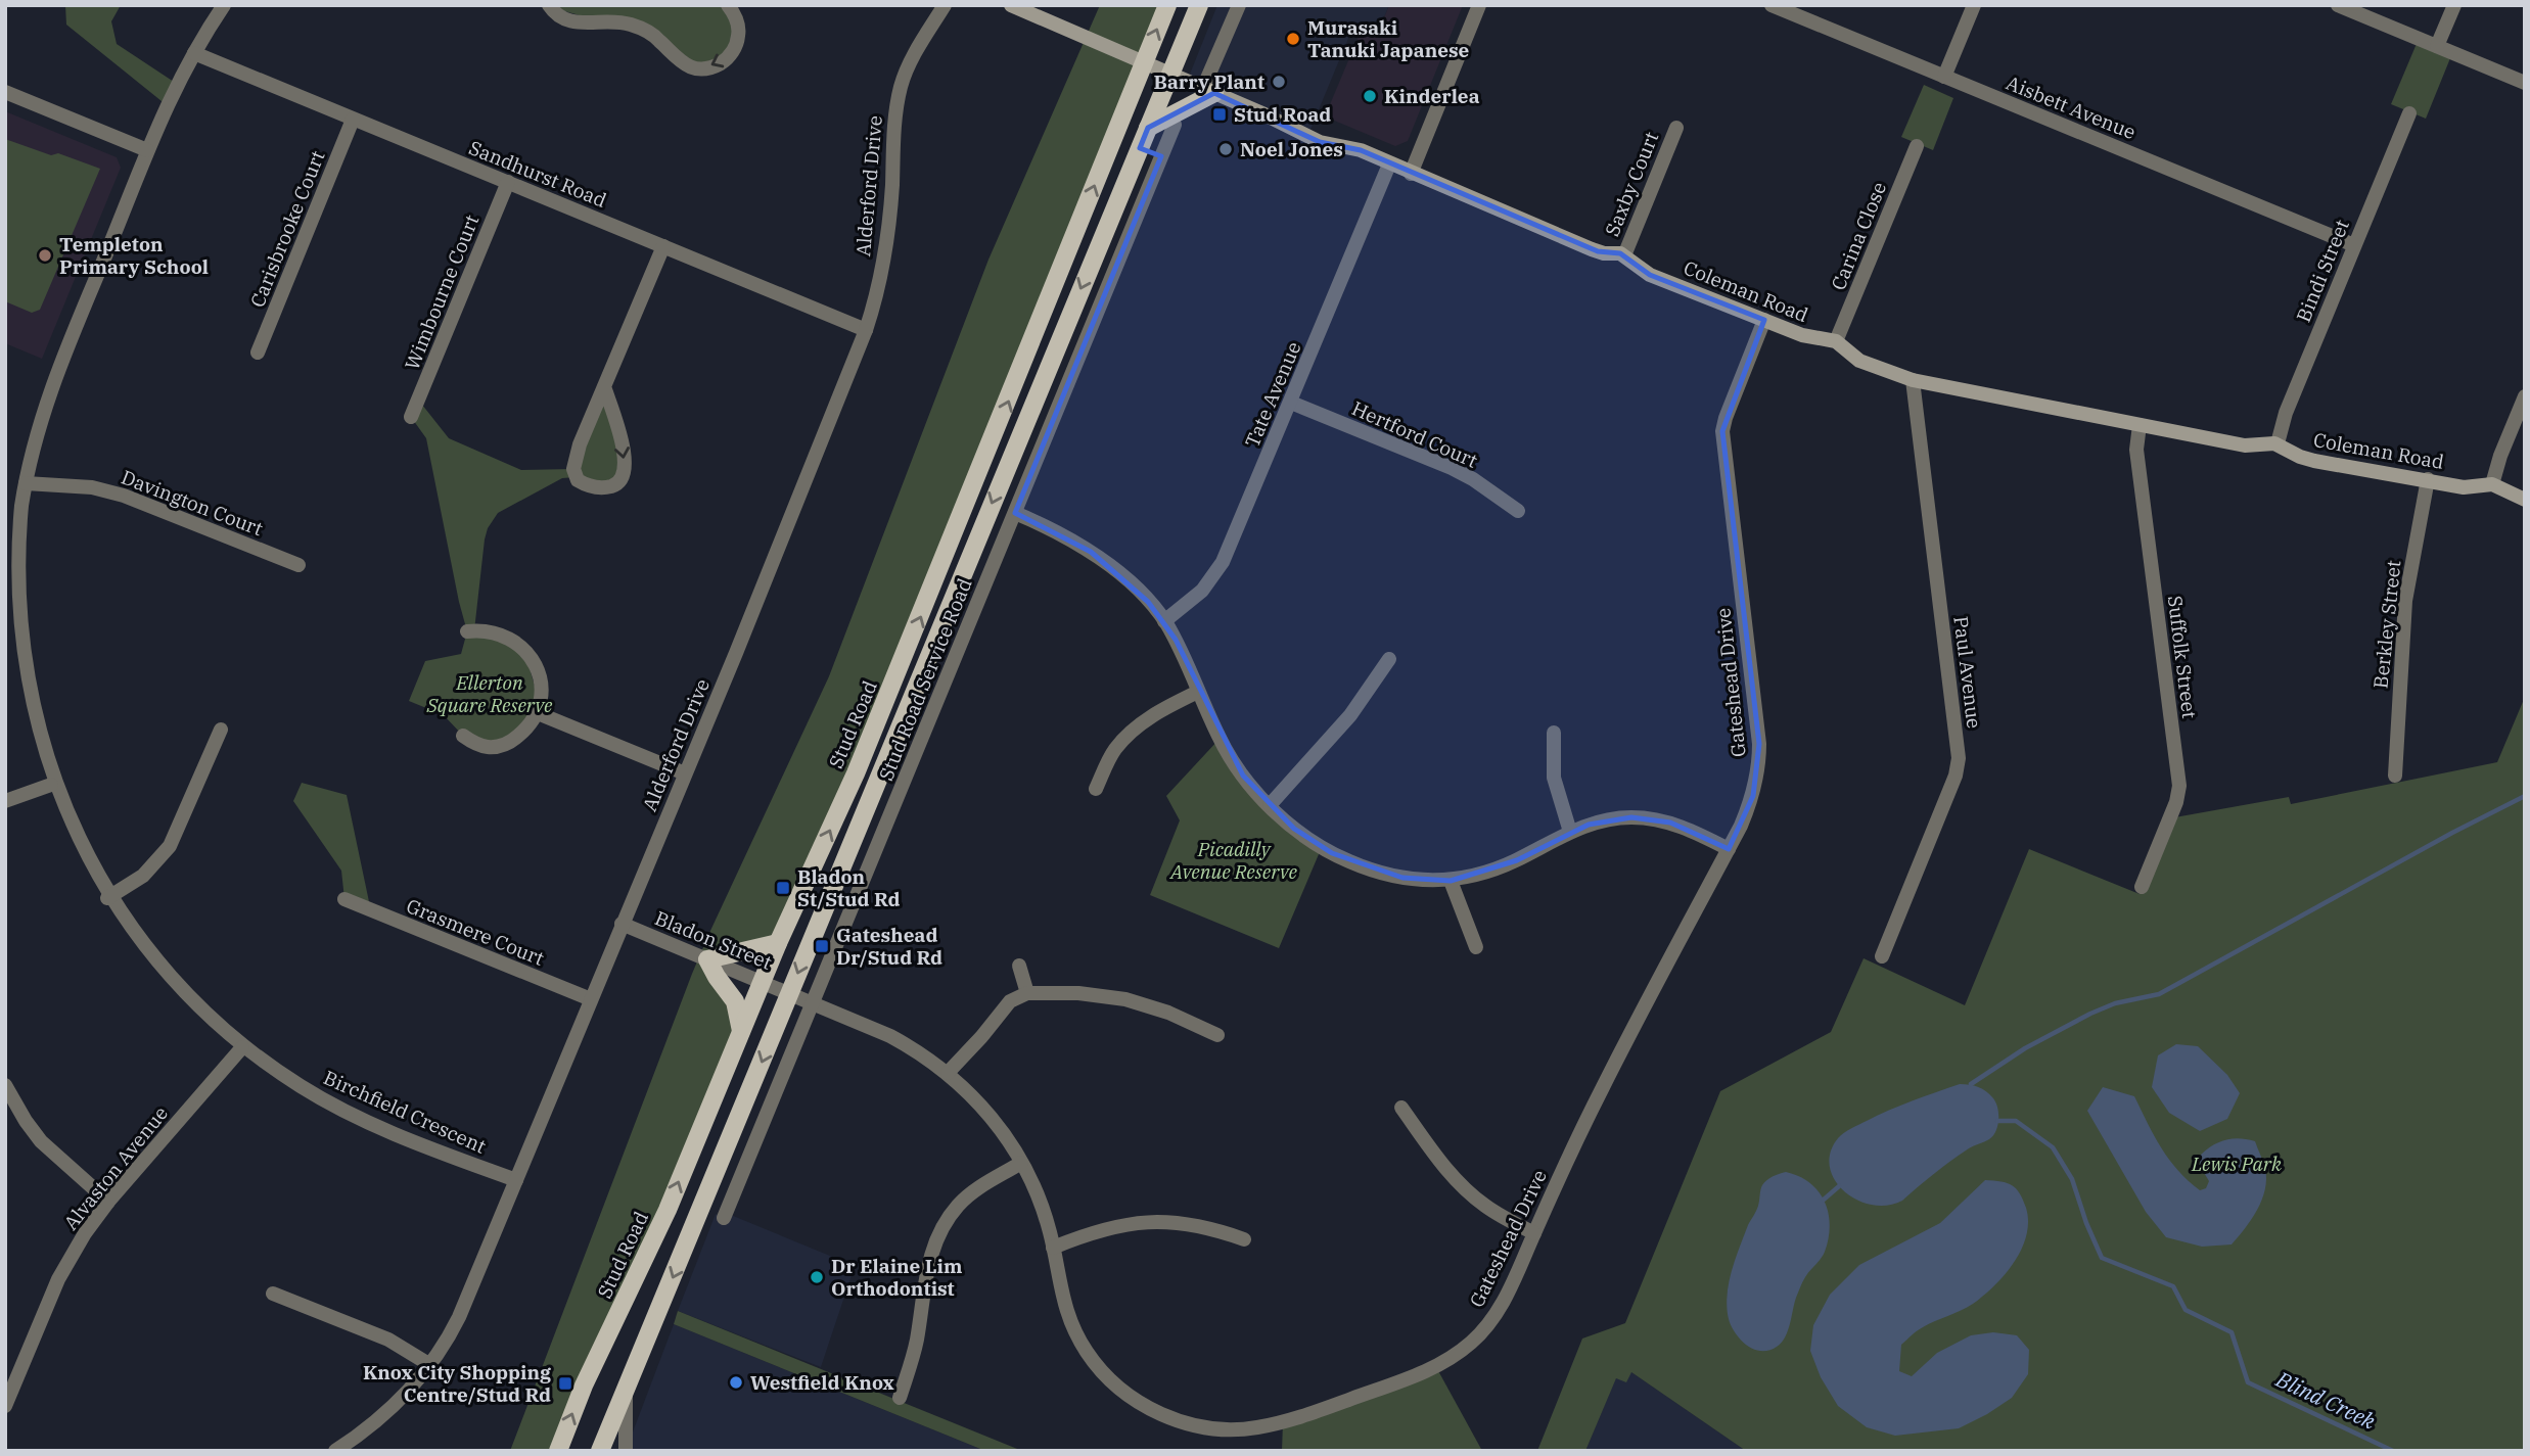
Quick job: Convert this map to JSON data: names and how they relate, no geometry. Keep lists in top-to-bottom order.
{
  "streets": {
    "main road": ["Stud Road"],
    "street": [
      "Aisbett Avenue",
      "Sandhurst Road",
      "Saxby Court",
      "Alderford Drive",
      "Carisbrooke Court",
      "Carina Close",
      "Bindi Street",
      "Coleman Road",
      "Wimbourne Court",
      "Tate Avenue",
      "Hertford Court",
      "Davington Court",
      "Berkley Street",
      "Suffolk Street",
      "Paul Avenue",
      "Stud Road Service Road",
      "Gateshead Drive",
      "Grasmere Court",
      "Bladon Street",
      "Birchfield Crescent",
      "Alvaston Avenue"
    ]
  },
  "crossings": [
    ["Aisbett Avenue", "Bindi Street"],
    ["Sandhurst Road", "Alderford Drive"],
    ["Sandhurst Road", "Carisbrooke Court"],
    ["Sandhurst Road", "Wimbourne Court"],
    ["Sandhurst Road", "Birchfield Crescent"],
    ["Saxby Court", "Coleman Road"],
    ["Alderford Drive", "Grasmere Court"],
    ["Alderford Drive", "Bladon Street"],
    ["Alderford Drive", "Birchfield Crescent"],
    ["Carina Close", "Coleman Road"],
    ["Bindi Street", "Coleman Road"],
    ["Coleman Road", "Tate Avenue"],
    ["Coleman Road", "Berkley Street"],
    ["Coleman Road", "Suffolk Street"],
    ["Coleman Road", "Paul Avenue"],
    ["Coleman Road", "Gateshead Drive"],
    ["Coleman Road", "Stud Road"],
    ["Tate Avenue", "Hertford Court"],
    ["Davington Court", "Birchfield Crescent"],
    ["Stud Road Service Road", "Gateshead Drive"],
    ["Gateshead Drive", "Bladon Street"],
    ["Stud Road", "Bladon Street"],
    ["Birchfield Crescent", "Alvaston Avenue"]
  ],
  "water": ["Blind Creek"],
  "parks": ["Ellerton Square Reserve", "Picadilly Avenue Reserve", "Lewis Park"],
  "places": {
    "other": [
      "Murasaki Tanuki Japanese",
      "Barry Plant",
      "Kinderlea",
      "Noel Jones",
      "Templeton Primary School",
      "Dr Elaine Lim Orthodontist",
      "Westfield Knox"
    ],
    "transit": [
      "Stud Road",
      "Bladon St/Stud Rd",
      "Gateshead Dr/Stud Rd",
      "Knox City Shopping Centre/Stud Rd"
    ]
  }
}
